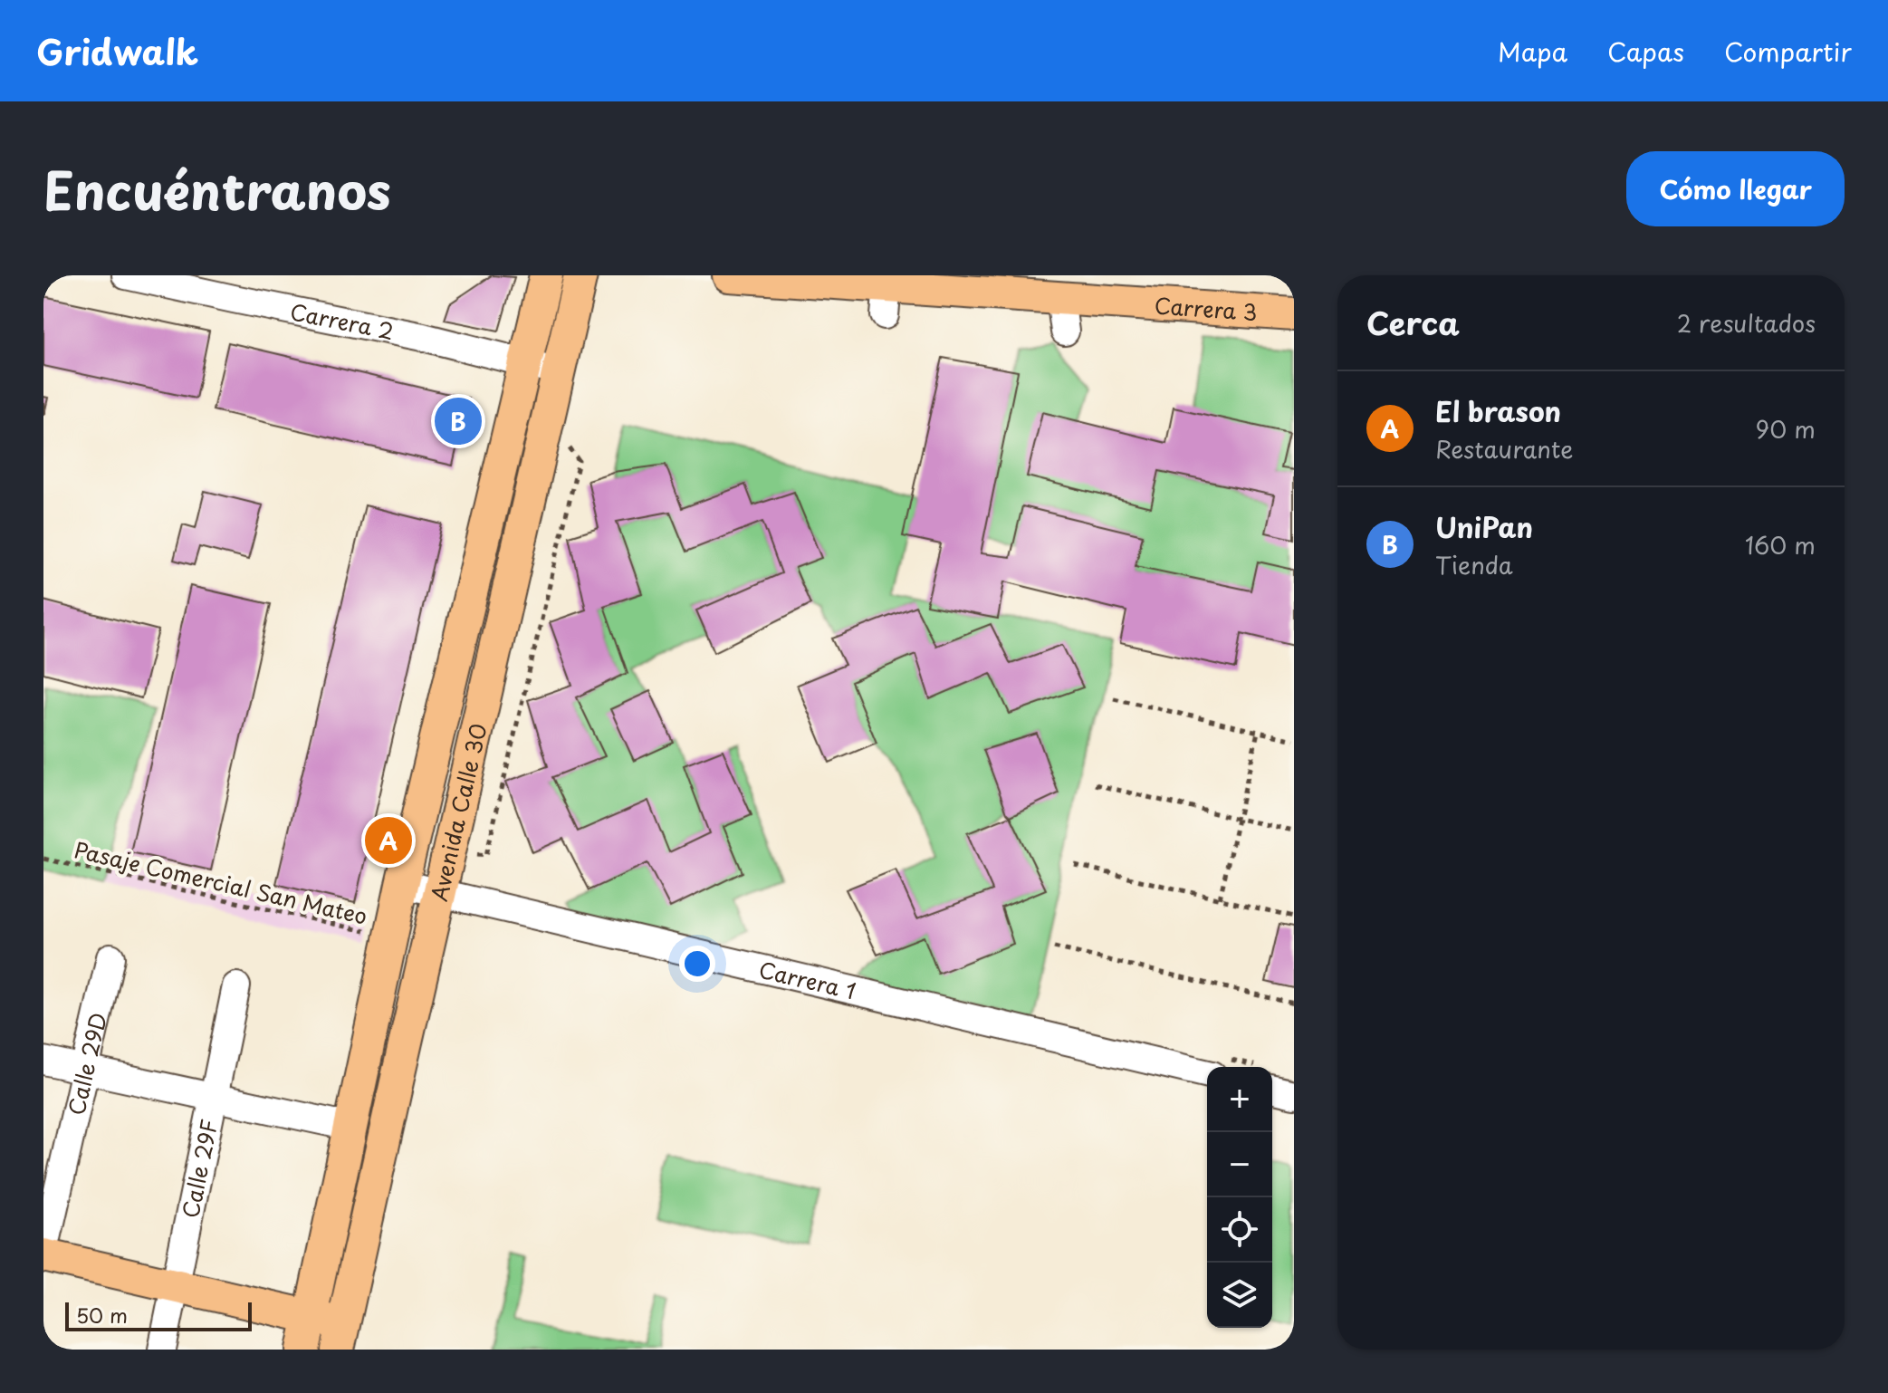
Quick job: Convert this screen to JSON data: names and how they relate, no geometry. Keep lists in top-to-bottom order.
{
  "streets": {
    "main road": ["Carrera 3", "Avenida Calle 30"],
    "street": [
      "Carrera 2",
      "Carrera 1",
      "Calle 29D",
      "Calle 29F"
    ],
    "path": ["Pasaje Comercial San Mateo"]
  },
  "crossings": [
    ["Carrera 2", "Avenida Calle 30"],
    ["Avenida Calle 30", "Pasaje Comercial San Mateo"],
    ["Avenida Calle 30", "Carrera 1"]
  ],
  "scale_bar": "50 m",
  "page": {
    "header": "Gridwalk",
    "nav": ["Mapa", "Capas", "Compartir"],
    "title": "Encuéntranos",
    "buttons": "Cómo llegar",
    "heading": ["Cerca", "2 resultados"],
    "list": [
      {
        "mark": "A",
        "name": "El brason",
        "note": "Restaurante",
        "value": "90 m"
      },
      {
        "mark": "B",
        "name": "UniPan",
        "note": "Tienda",
        "value": "160 m"
      }
    ],
    "pins": ["B", "A"],
    "map_buttons": ["+", "−"],
    "scale": "50 m"
  }
}
